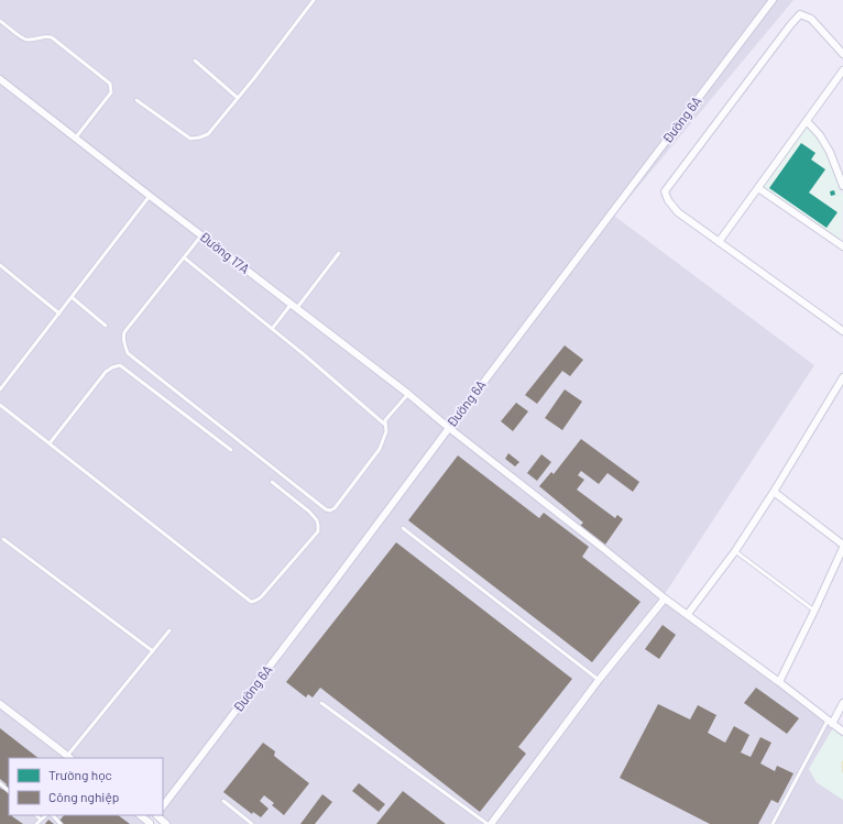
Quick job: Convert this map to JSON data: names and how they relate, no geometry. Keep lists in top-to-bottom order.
{
  "streets": {
    "street": ["Đường 6A", "Đường 17A"]
  },
  "crossings": [
    ["Đường 6A", "Đường 17A"]
  ],
  "legend": ["Trường học", "Công nghiệp"]
}
